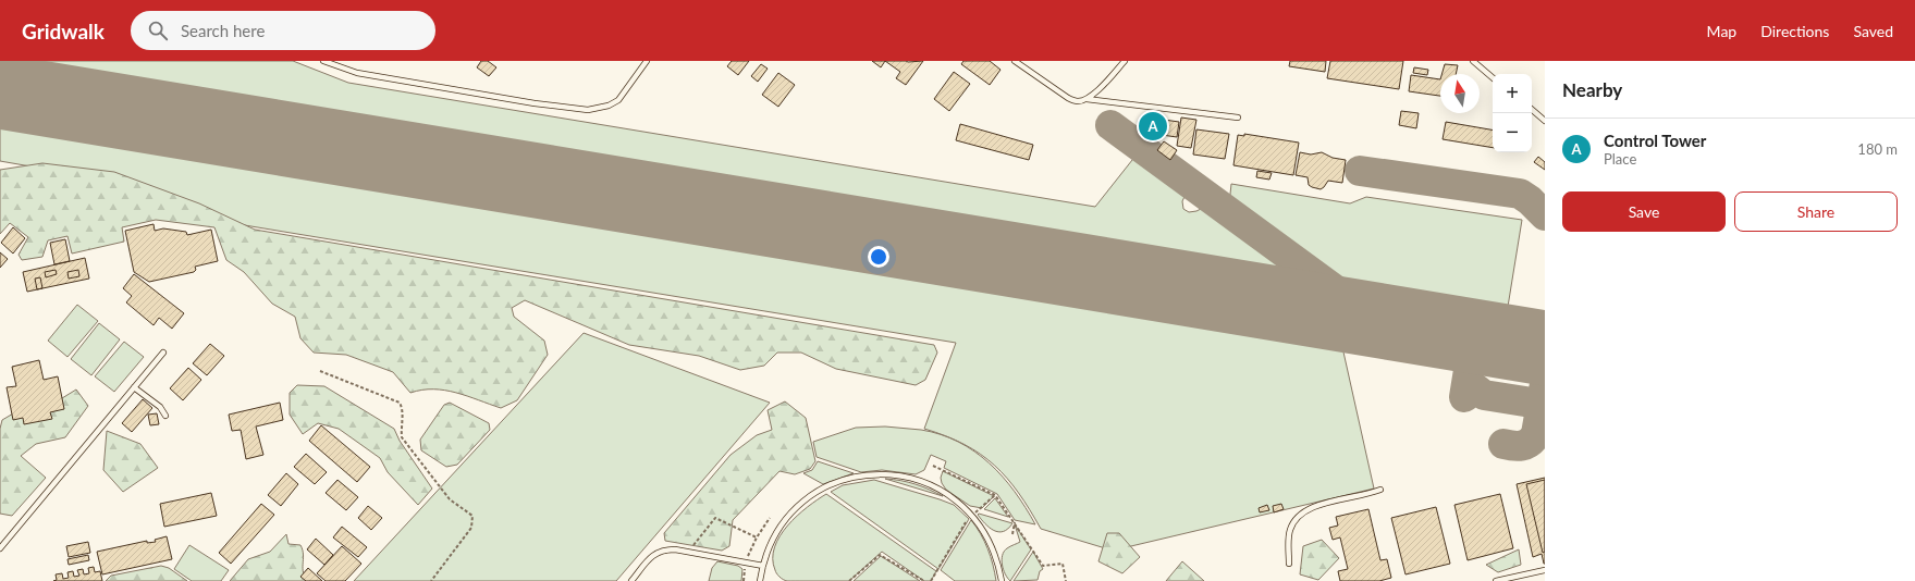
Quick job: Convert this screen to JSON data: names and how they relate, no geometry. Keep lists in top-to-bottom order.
{
  "north": "top",
  "page": {
    "header": "Gridwalk",
    "search": "Search here",
    "nav": ["Map", "Directions", "Saved"],
    "heading": "Nearby",
    "map_buttons": ["+", "−"],
    "pins": "A",
    "list": [
      {
        "mark": "A",
        "name": "Control Tower",
        "note": "Place",
        "value": "180 m"
      }
    ],
    "buttons": ["Save", "Share"]
  }
}
